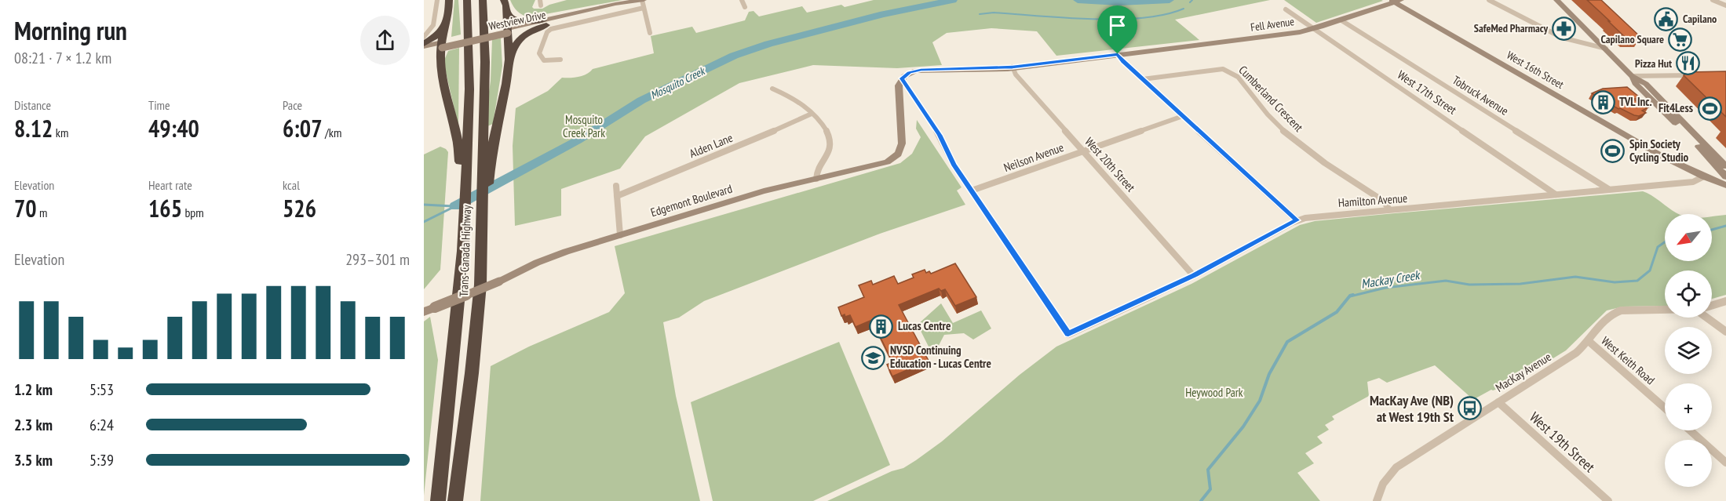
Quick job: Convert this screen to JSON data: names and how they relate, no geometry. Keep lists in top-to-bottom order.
{
  "streets": {
    "highway": ["Trans-Canada Highway"],
    "main road": [
      "Westview Drive",
      "Fell Avenue",
      "West 16th Street",
      "Edgemont Boulevard"
    ],
    "street": [
      "West 17th Street",
      "Tobruck Avenue",
      "Cumberland Crescent",
      "Alden Lane",
      "Neilson Avenue",
      "West 20th Street",
      "Hamilton Avenue",
      "West Keith Road",
      "MacKay Avenue",
      "West 19th Street"
    ]
  },
  "crossings": [
    ["Fell Avenue", "West 16th Street"],
    ["Fell Avenue", "West 17th Street"],
    ["Fell Avenue", "Tobruck Avenue"],
    ["Fell Avenue", "West 20th Street"],
    ["Fell Avenue", "Edgemont Boulevard"],
    ["West 16th Street", "Hamilton Avenue"],
    ["West 17th Street", "Hamilton Avenue"],
    ["Tobruck Avenue", "Hamilton Avenue"],
    ["Cumberland Crescent", "Hamilton Avenue"],
    ["Neilson Avenue", "West 20th Street"],
    ["Neilson Avenue", "Hamilton Avenue"],
    ["West 20th Street", "Hamilton Avenue"],
    ["West Keith Road", "MacKay Avenue"],
    ["MacKay Avenue", "West 19th Street"]
  ],
  "water": ["Mosquito Creek", "Mackay Creek"],
  "parks": ["Mosquito Creek Park", "Heywood Park"],
  "places": {
    "public building": ["Capilano"],
    "pharmacy": ["SafeMed Pharmacy"],
    "supermarket": ["Capilano Square"],
    "restaurant": ["Pizza Hut"],
    "building": ["TVL Inc.", "Lucas Centre"],
    "sports": ["Fit4Less", "Spin Society Cycling Studio"],
    "school or university": ["NVSD Continuing Education - Lucas Centre"],
    "bus stop": ["MacKay Ave (NB) at West 19th St"]
  },
  "north": "bottom left",
  "page": {
    "heading": ["Morning run", "08:21 · 7 × 1.2 km"],
    "stats": [
      ["Distance", "8.12 km"],
      ["Time", "49:40"],
      ["Pace", "6:07 /km"],
      ["Elevation", "70 m"],
      ["Heart rate", "165 bpm"],
      ["kcal", "526"]
    ],
    "map_buttons": ["+", "−"],
    "chart": ["Elevation", "293–301 m"],
    "list": [
      {
        "name": "1.2 km",
        "note": "5:53"
      },
      {
        "name": "2.3 km",
        "note": "6:24"
      },
      {
        "name": "3.5 km",
        "note": "5:39"
      }
    ]
  }
}
